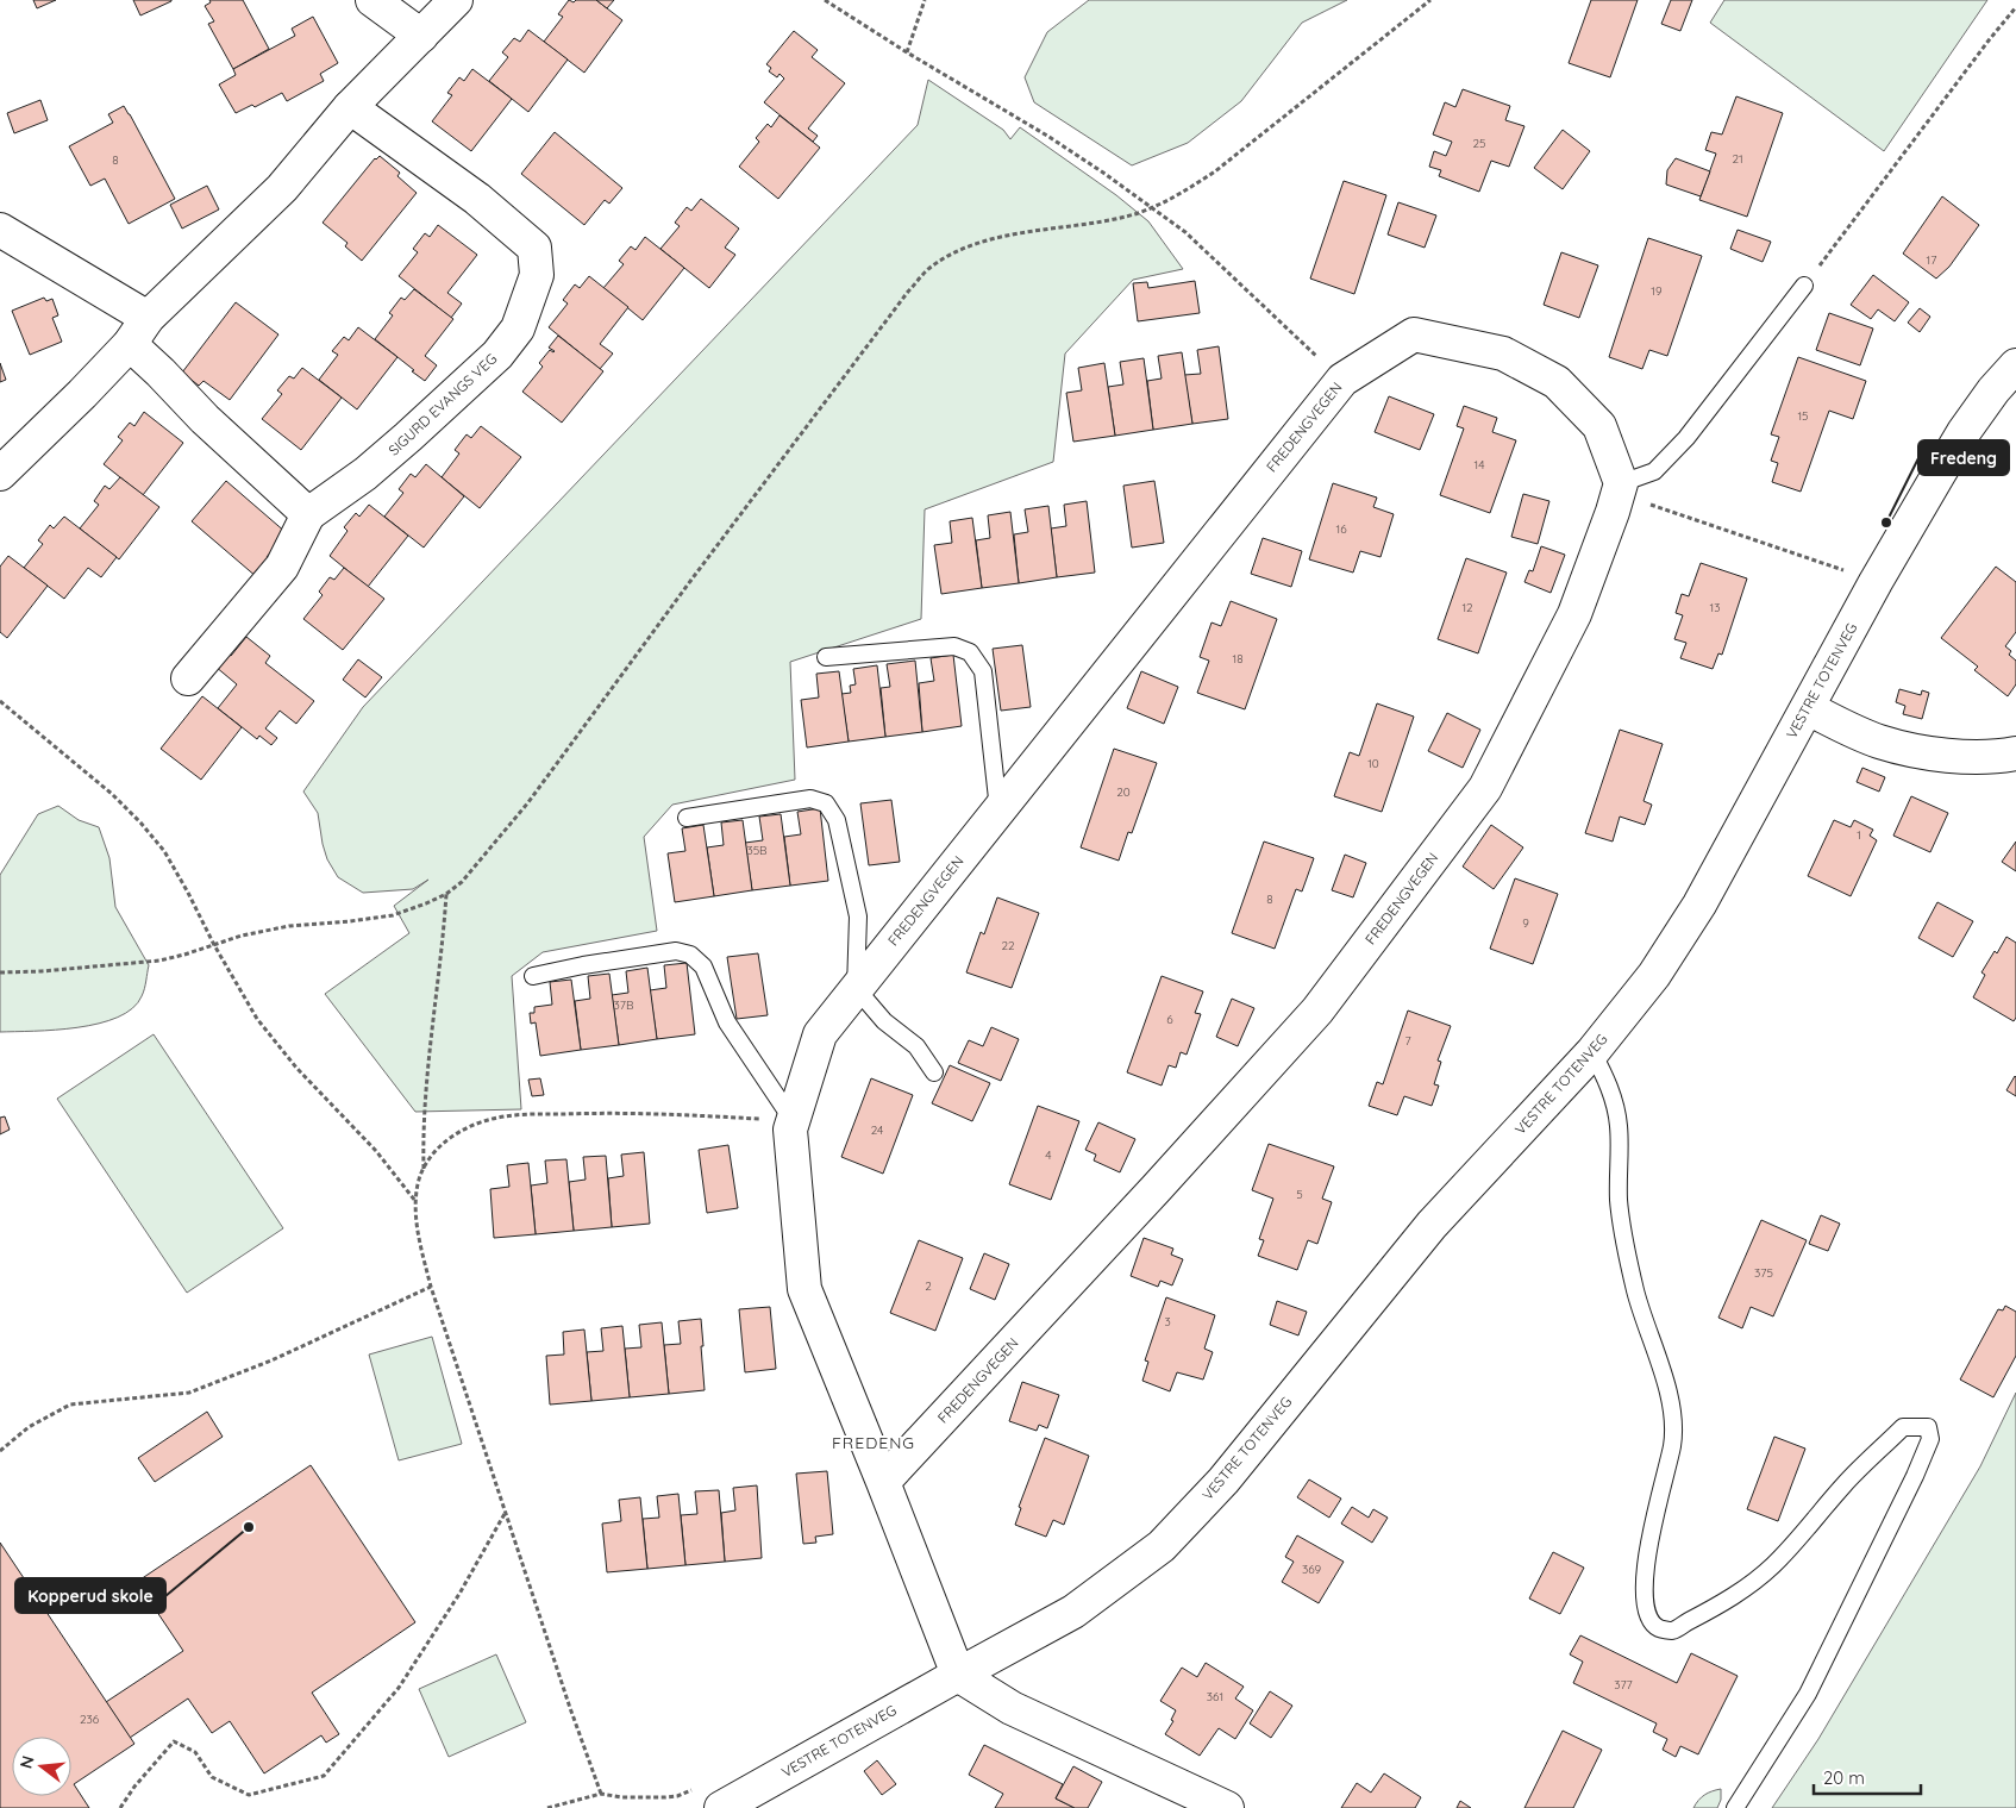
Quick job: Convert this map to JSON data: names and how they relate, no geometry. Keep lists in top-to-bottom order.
{
  "streets": {
    "street": ["SIGURD EVANGS VEG", "FREDENGVEGEN", "VESTRE TOTENVEG"]
  },
  "crossings": [
    ["FREDENGVEGEN", "VESTRE TOTENVEG"]
  ],
  "districts": ["FREDENG"],
  "places": ["Fredeng", "Kopperud skole"],
  "house_numbers": [
    "25",
    "21",
    "8",
    "17",
    "19",
    "15",
    "14",
    "16",
    "12",
    "13",
    "18",
    "10",
    "20",
    "1",
    "35B",
    "8",
    "9",
    "22",
    "37B",
    "6",
    "7",
    "24",
    "4",
    "5",
    "375",
    "2",
    "3",
    "369",
    "377",
    "361",
    "236"
  ],
  "scale_bar": "20 m",
  "north": "left"
}
